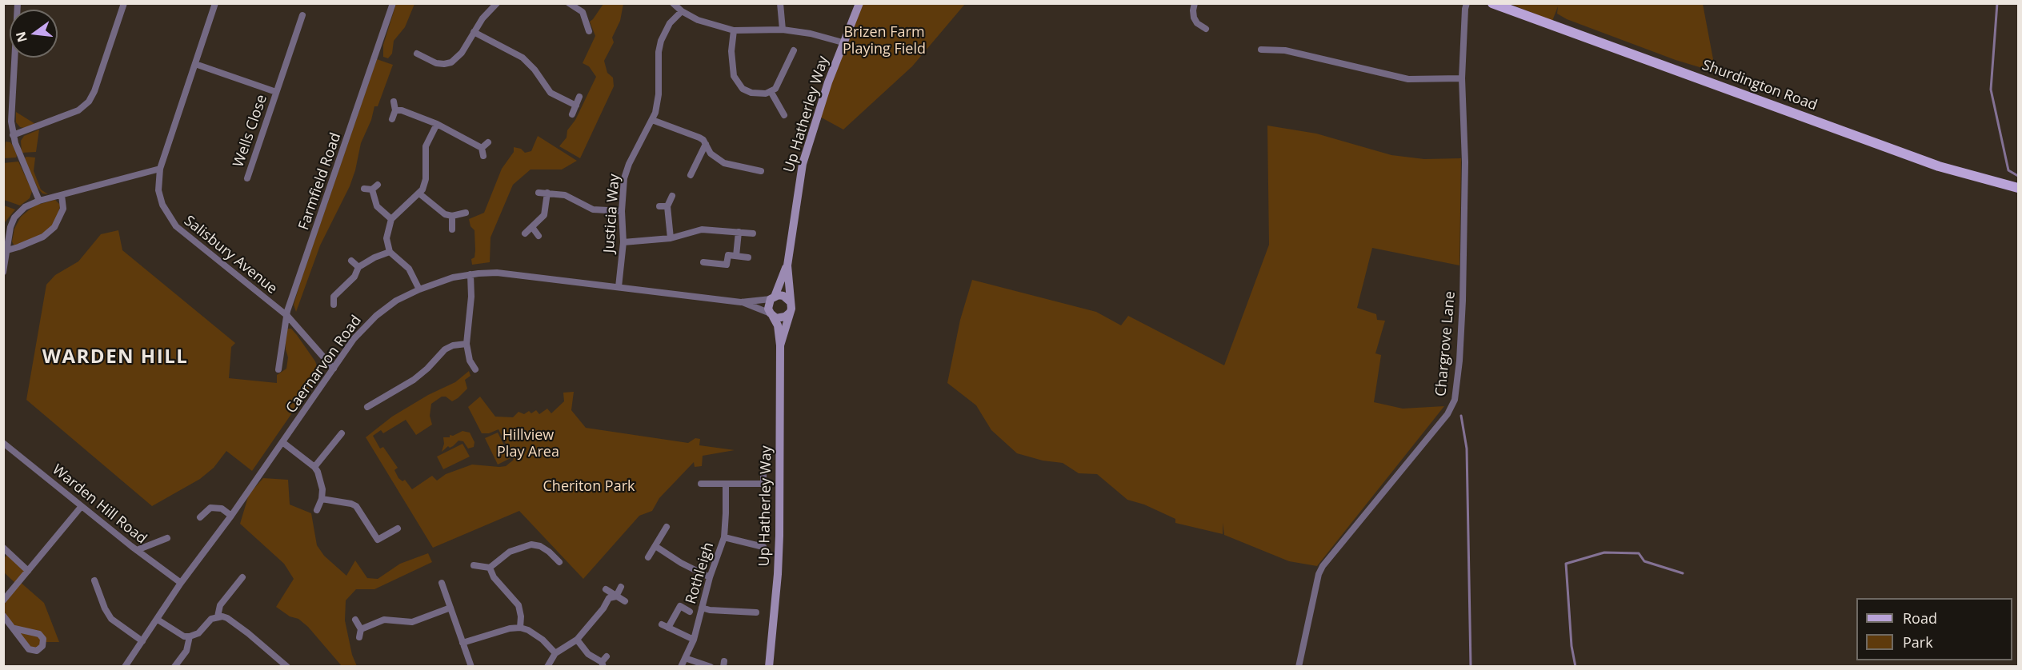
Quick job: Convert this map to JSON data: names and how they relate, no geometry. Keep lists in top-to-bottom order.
{
  "streets": {
    "main road": ["Shurdington Road"],
    "street": [
      "Up Hatherley Way",
      "Wells Close",
      "Farmfield Road",
      "Justicia Way",
      "Salisbury Avenue",
      "Chargrove Lane",
      "Caernarvon Road",
      "Warden Hill Road",
      "Rothleigh"
    ]
  },
  "crossings": [
    ["Up Hatherley Way", "Caernarvon Road"],
    ["Wells Close", "Salisbury Avenue"],
    ["Farmfield Road", "Salisbury Avenue"],
    ["Justicia Way", "Caernarvon Road"],
    ["Salisbury Avenue", "Caernarvon Road"],
    ["Caernarvon Road", "Warden Hill Road"]
  ],
  "districts": ["WARDEN HILL"],
  "parks": ["Brizen Farm Playing Field", "Hillview Play Area", "Cheriton Park"],
  "legend": ["Road", "Park"],
  "north": "left"
}
